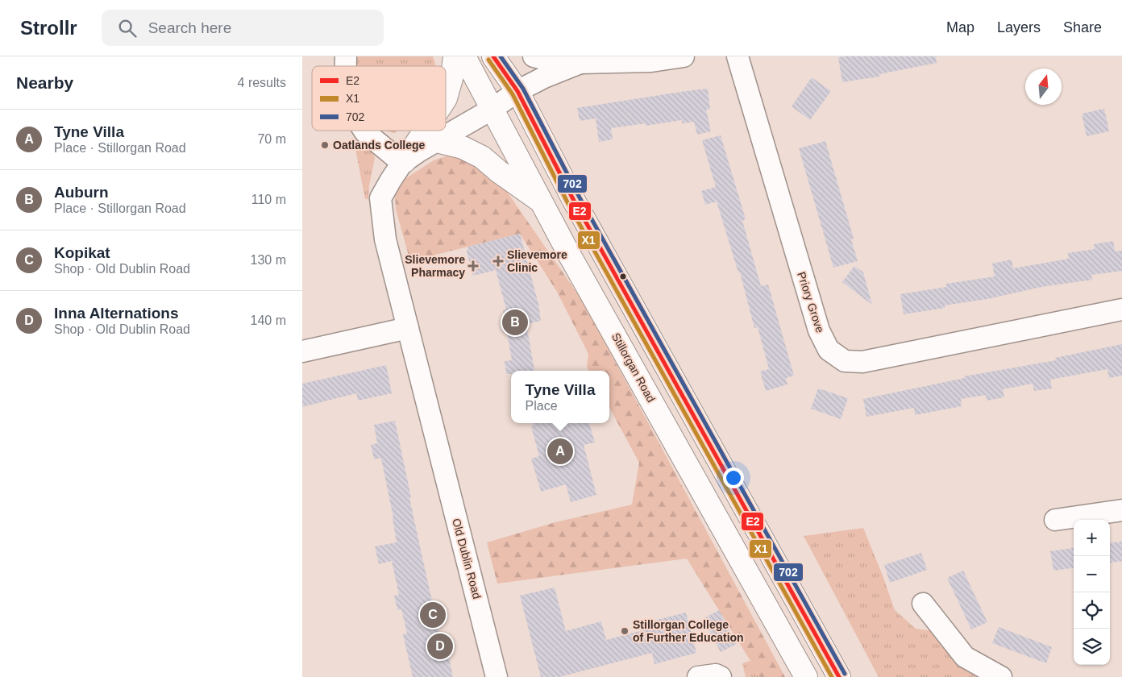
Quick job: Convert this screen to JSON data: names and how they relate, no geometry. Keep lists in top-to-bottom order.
{
  "streets": {
    "highway": ["Stillorgan Road"],
    "street": ["Priory Grove", "Old Dublin Road"]
  },
  "crossings": [
    ["Stillorgan Road", "Old Dublin Road"]
  ],
  "places": {
    "other": ["Oatlands College", "Stillorgan College of Further Education"],
    "health": ["Slievemore Clinic", "Slievemore Pharmacy"]
  },
  "lines": ["transit line E2", "transit line 702", "transit line X1"],
  "legend": ["E2", "X1", "702"],
  "north": "top",
  "page": {
    "header": "Strollr",
    "search": "Search here",
    "nav": ["Map", "Layers", "Share"],
    "heading": ["Nearby", "4 results"],
    "list": [
      {
        "mark": "A",
        "name": "Tyne Villa",
        "note": "Place · Stillorgan Road",
        "value": "70 m"
      },
      {
        "mark": "B",
        "name": "Auburn",
        "note": "Place · Stillorgan Road",
        "value": "110 m"
      },
      {
        "mark": "C",
        "name": "Kopikat",
        "note": "Shop · Old Dublin Road",
        "value": "130 m"
      },
      {
        "mark": "D",
        "name": "Inna Alternations",
        "note": "Shop · Old Dublin Road",
        "value": "140 m"
      }
    ],
    "pins": [
      "B",
      "A",
      "C",
      "D"
    ],
    "popup": ["Tyne Villa", "Place"],
    "map_buttons": ["+", "−"]
  }
}
